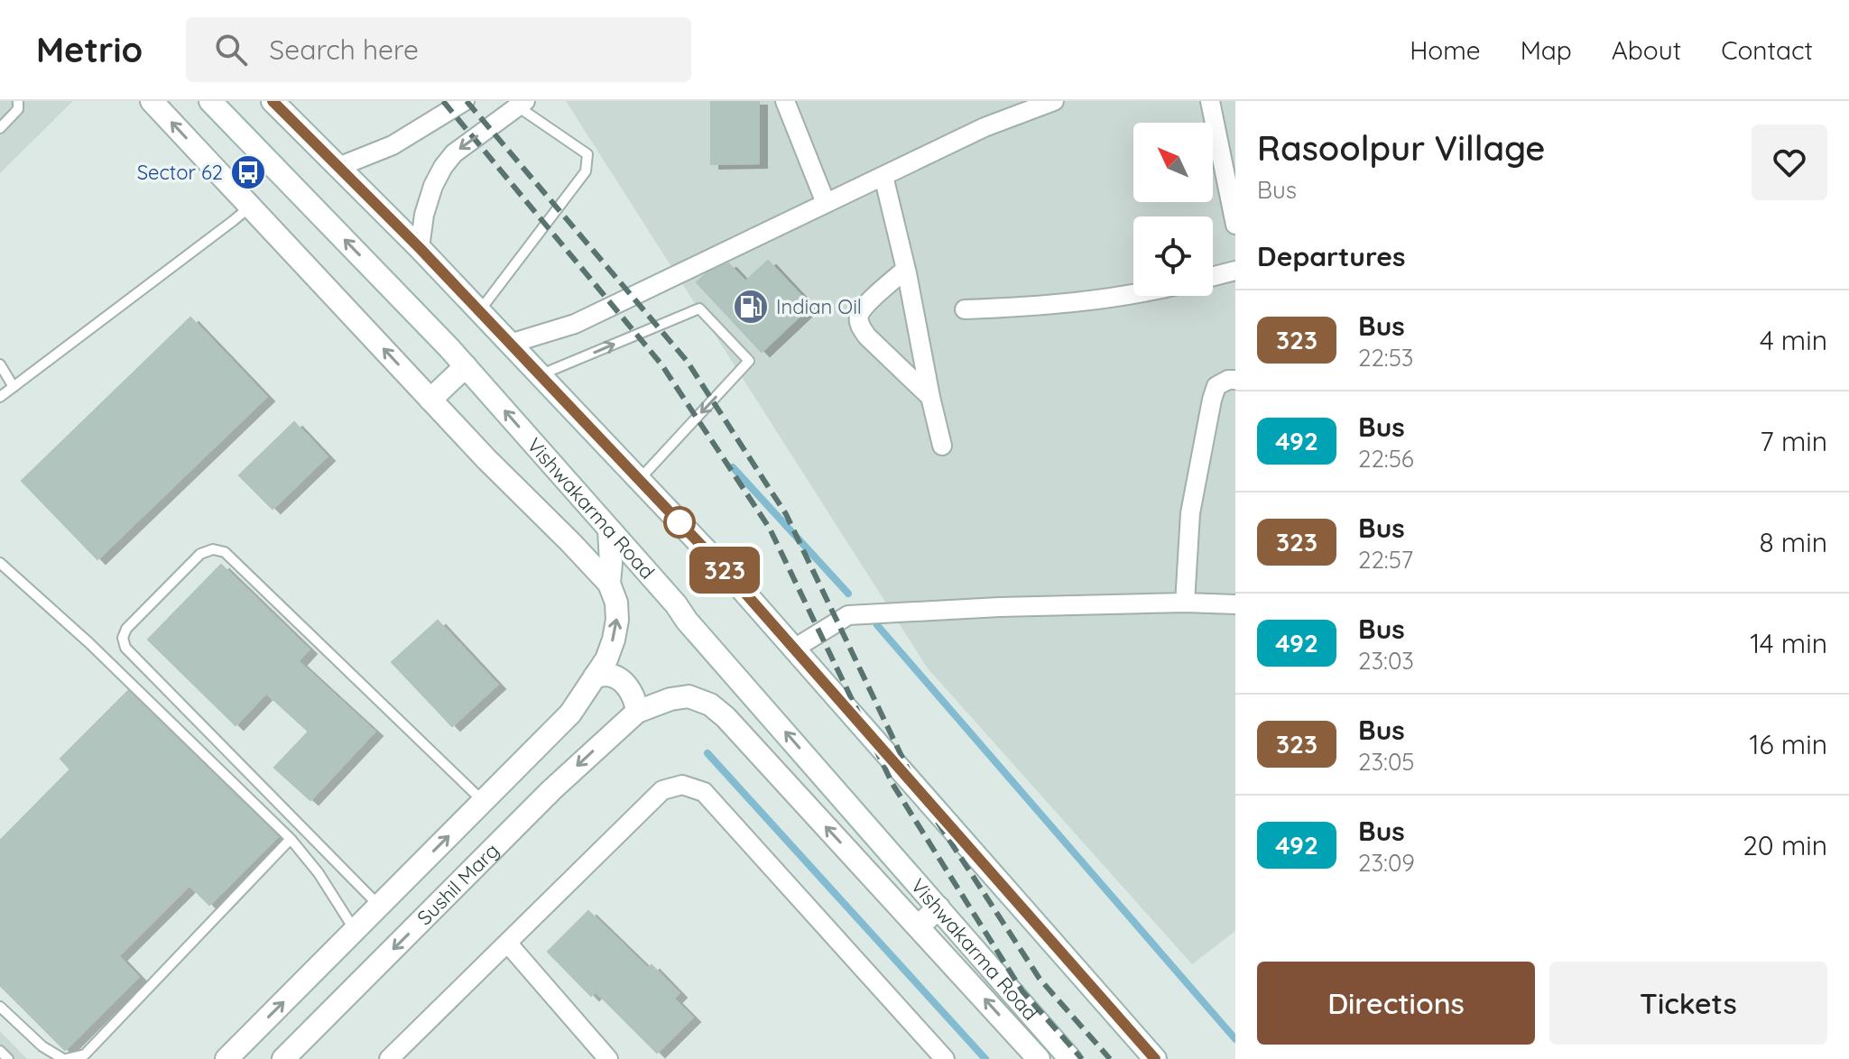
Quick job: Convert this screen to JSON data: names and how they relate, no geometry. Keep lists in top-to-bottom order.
{
  "streets": {
    "main road": ["Vishwakarma Road", "Sushil Marg"]
  },
  "crossings": [
    ["Vishwakarma Road", "Sushil Marg"]
  ],
  "places": {
    "bus stop": ["Sector 62"],
    "fuel station": ["Indian Oil"]
  },
  "lines": ["bus line 323"],
  "north": "top left",
  "page": {
    "header": "Metrio",
    "search": "Search here",
    "nav": [
      "Home",
      "Map",
      "About",
      "Contact"
    ],
    "on_map": "323",
    "heading": [
      ["Rasoolpur Village", "Bus"],
      "Departures"
    ],
    "list": [
      {
        "mark": "323",
        "name": "Bus",
        "note": "22:53",
        "value": "4 min"
      },
      {
        "mark": "492",
        "name": "Bus",
        "note": "22:56",
        "value": "7 min"
      },
      {
        "mark": "323",
        "name": "Bus",
        "note": "22:57",
        "value": "8 min"
      },
      {
        "mark": "492",
        "name": "Bus",
        "note": "23:03",
        "value": "14 min"
      },
      {
        "mark": "323",
        "name": "Bus",
        "note": "23:05",
        "value": "16 min"
      },
      {
        "mark": "492",
        "name": "Bus",
        "note": "23:09",
        "value": "20 min"
      }
    ],
    "buttons": ["Directions", "Tickets"]
  }
}
